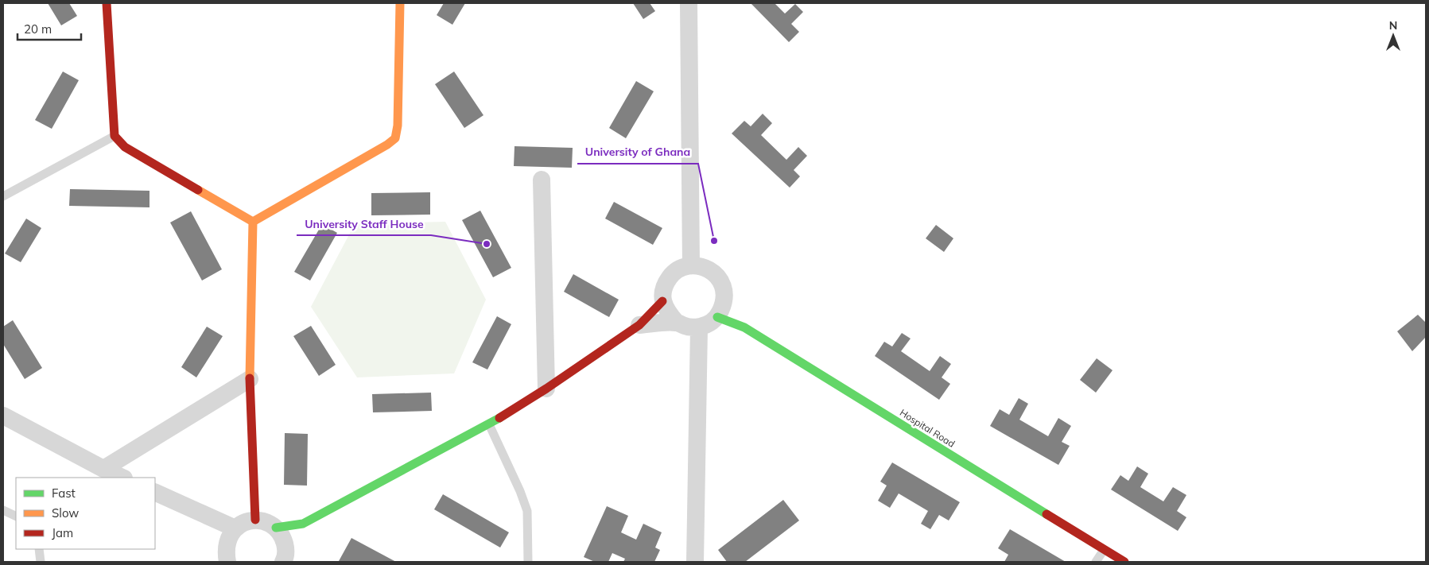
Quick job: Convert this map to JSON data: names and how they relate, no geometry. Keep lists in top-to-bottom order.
{
  "streets": {
    "street": ["Hospital Road"]
  },
  "places": ["University of Ghana", "University Staff House"],
  "legend": ["Fast", "Slow", "Jam"],
  "scale_bar": "20 m",
  "north": "top"
}
